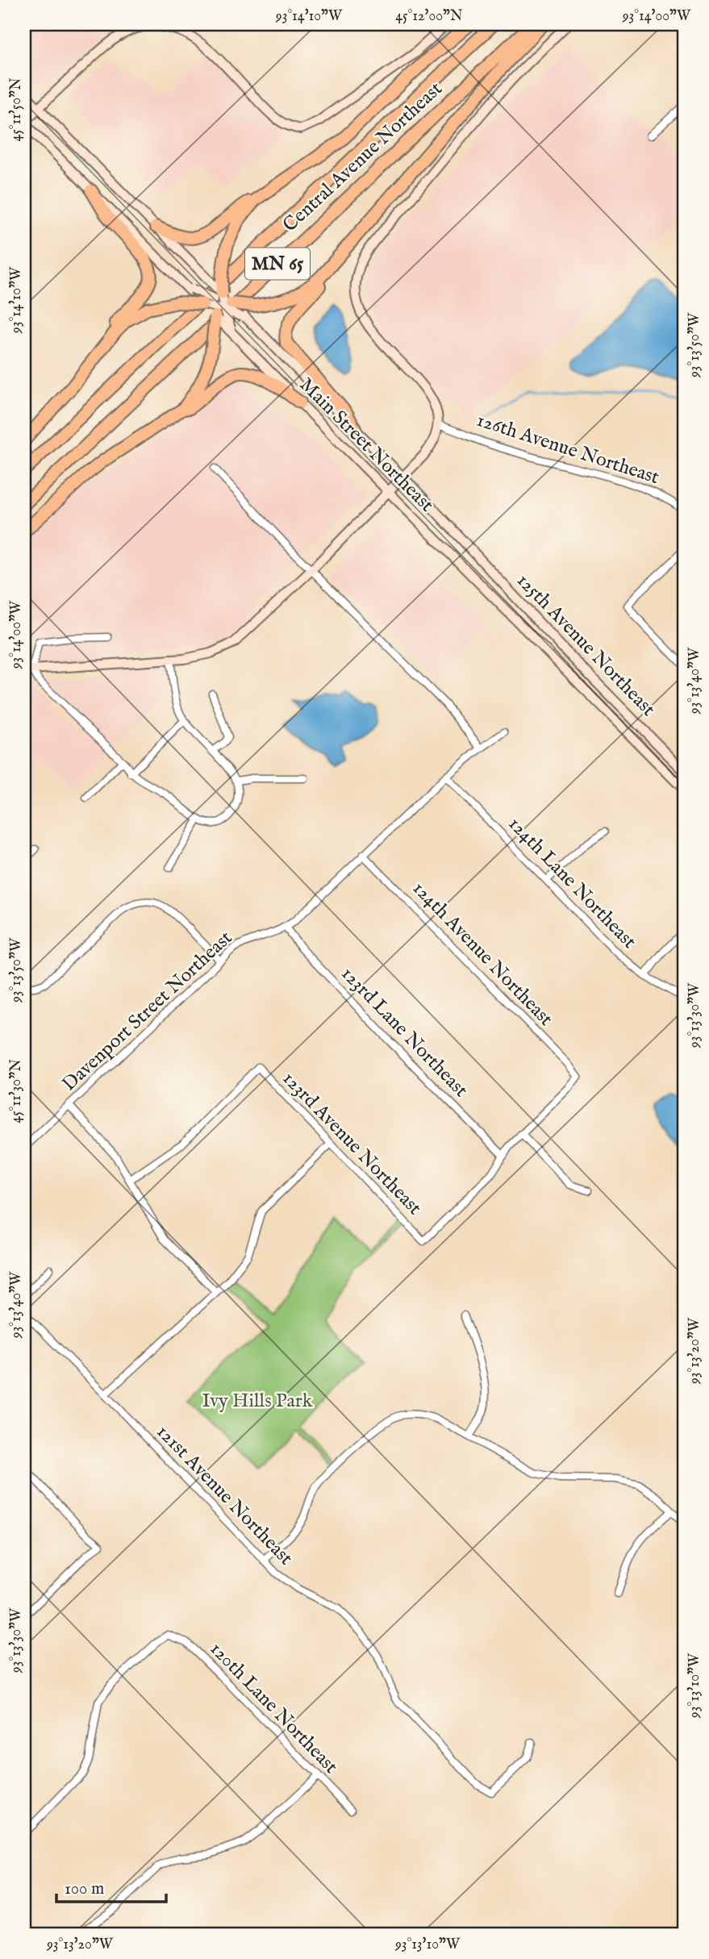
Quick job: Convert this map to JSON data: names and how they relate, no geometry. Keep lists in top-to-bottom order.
{
  "streets": {
    "highway": ["Central Avenue Northeast", "MN 65"],
    "main road": ["Main Street Northeast", "125th Avenue Northeast"],
    "street": [
      "126th Avenue Northeast",
      "124th Lane Northeast",
      "124th Avenue Northeast",
      "Davenport Street Northeast",
      "123rd Lane Northeast",
      "123rd Avenue Northeast",
      "121st Avenue Northeast",
      "120th Lane Northeast"
    ]
  },
  "crossings": [
    ["Main Street Northeast", "125th Avenue Northeast"],
    ["124th Lane Northeast", "Davenport Street Northeast"],
    ["124th Avenue Northeast", "Davenport Street Northeast"],
    ["Davenport Street Northeast", "123rd Lane Northeast"],
    ["123rd Lane Northeast", "123rd Avenue Northeast"]
  ],
  "parks": ["Ivy Hills Park"],
  "scale_bar": "100 m",
  "coordinates": [
    "93°14'10\"W",
    "45°12'00\"N",
    "93°14'00\"W",
    "45°11'50\"N",
    "93°13'50\"W",
    "93°13'40\"W",
    "93°13'30\"W",
    "45°11'30\"N",
    "93°13'20\"W",
    "93°13'10\"W"
  ]
}
